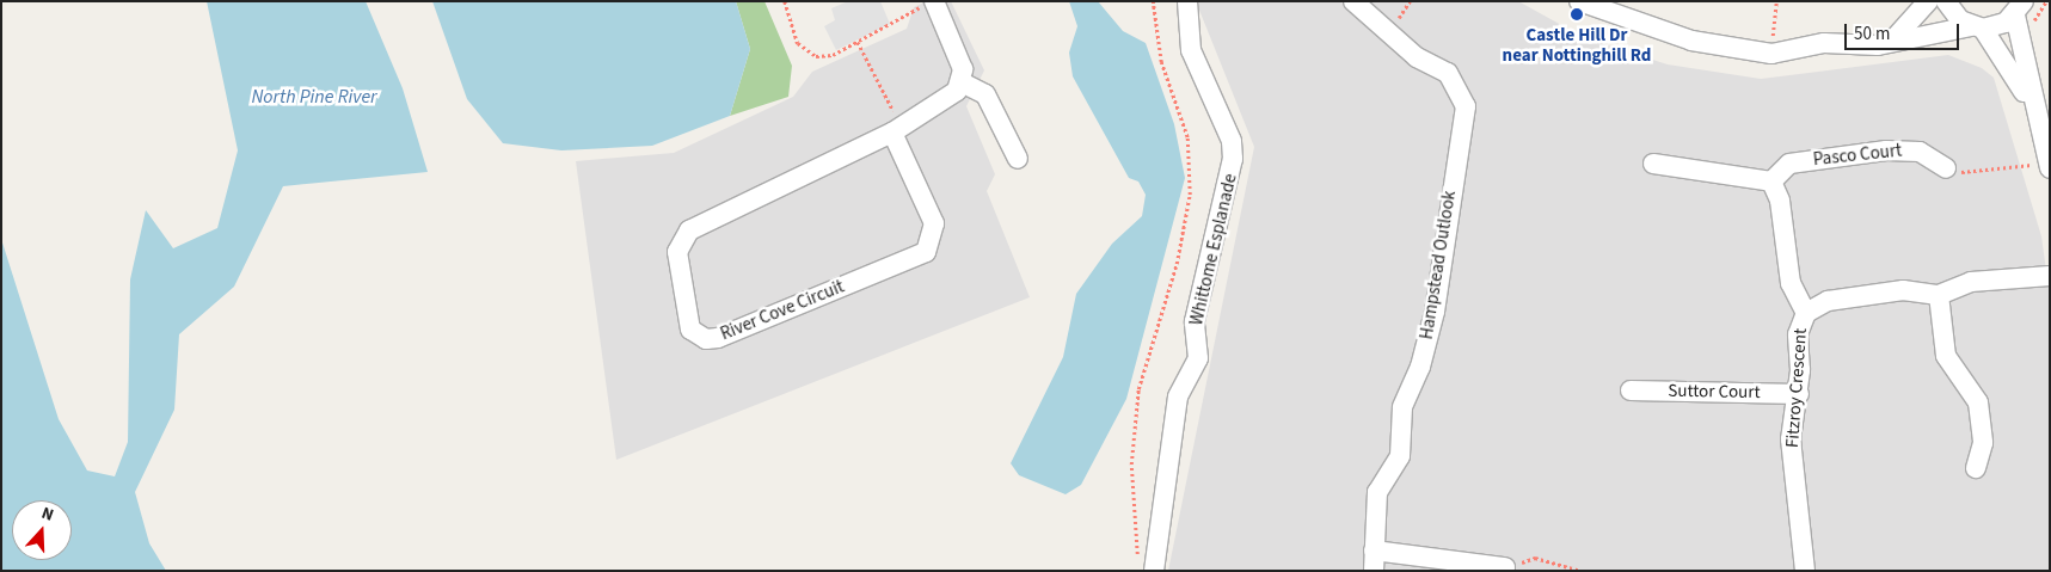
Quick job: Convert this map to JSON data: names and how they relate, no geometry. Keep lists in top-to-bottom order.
{
  "streets": {
    "street": [
      "Pasco Court",
      "Whittome Esplanade",
      "Hampstead Outlook",
      "River Cove Circuit",
      "Fitzroy Crescent",
      "Suttor Court"
    ]
  },
  "crossings": [
    ["Fitzroy Crescent", "Suttor Court"]
  ],
  "water": ["North Pine River"],
  "places": ["Castle Hill Dr near Nottinghill Rd"],
  "scale_bar": "50 m",
  "north": "top"
}
